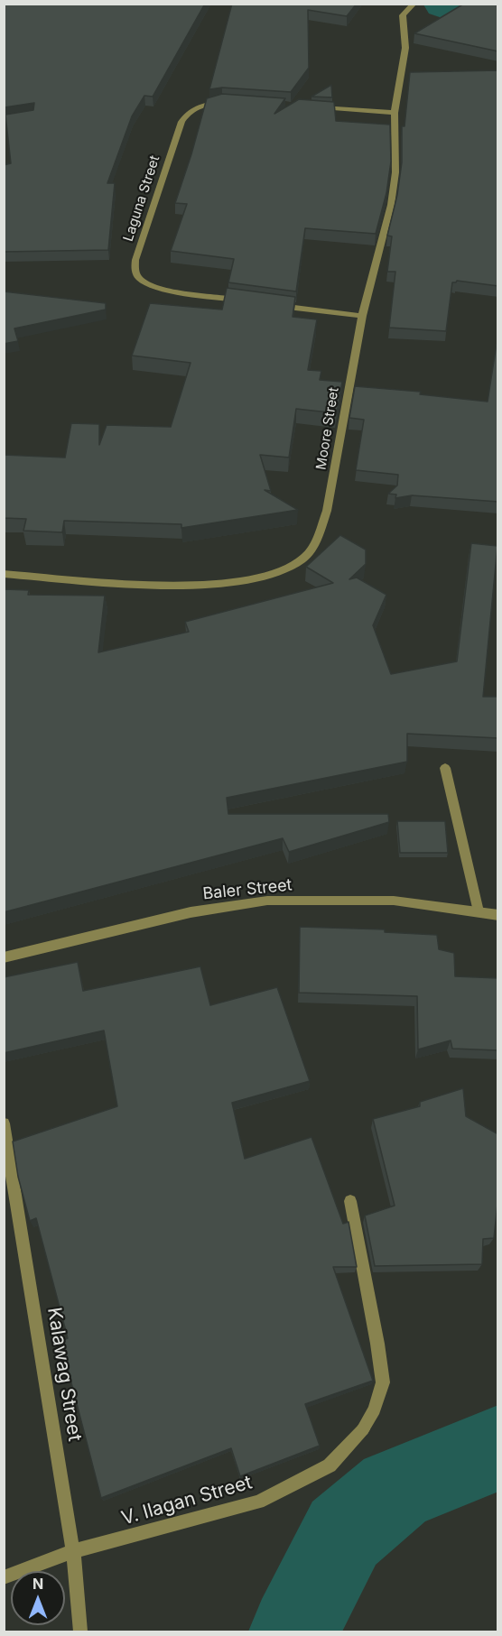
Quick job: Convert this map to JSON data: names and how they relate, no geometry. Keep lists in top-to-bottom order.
{
  "streets": {
    "street": [
      "Laguna Street",
      "Moore Street",
      "Baler Street",
      "Kalawag Street",
      "V. Ilagan Street"
    ]
  },
  "crossings": [
    ["Kalawag Street", "V. Ilagan Street"]
  ],
  "north": "top"
}
